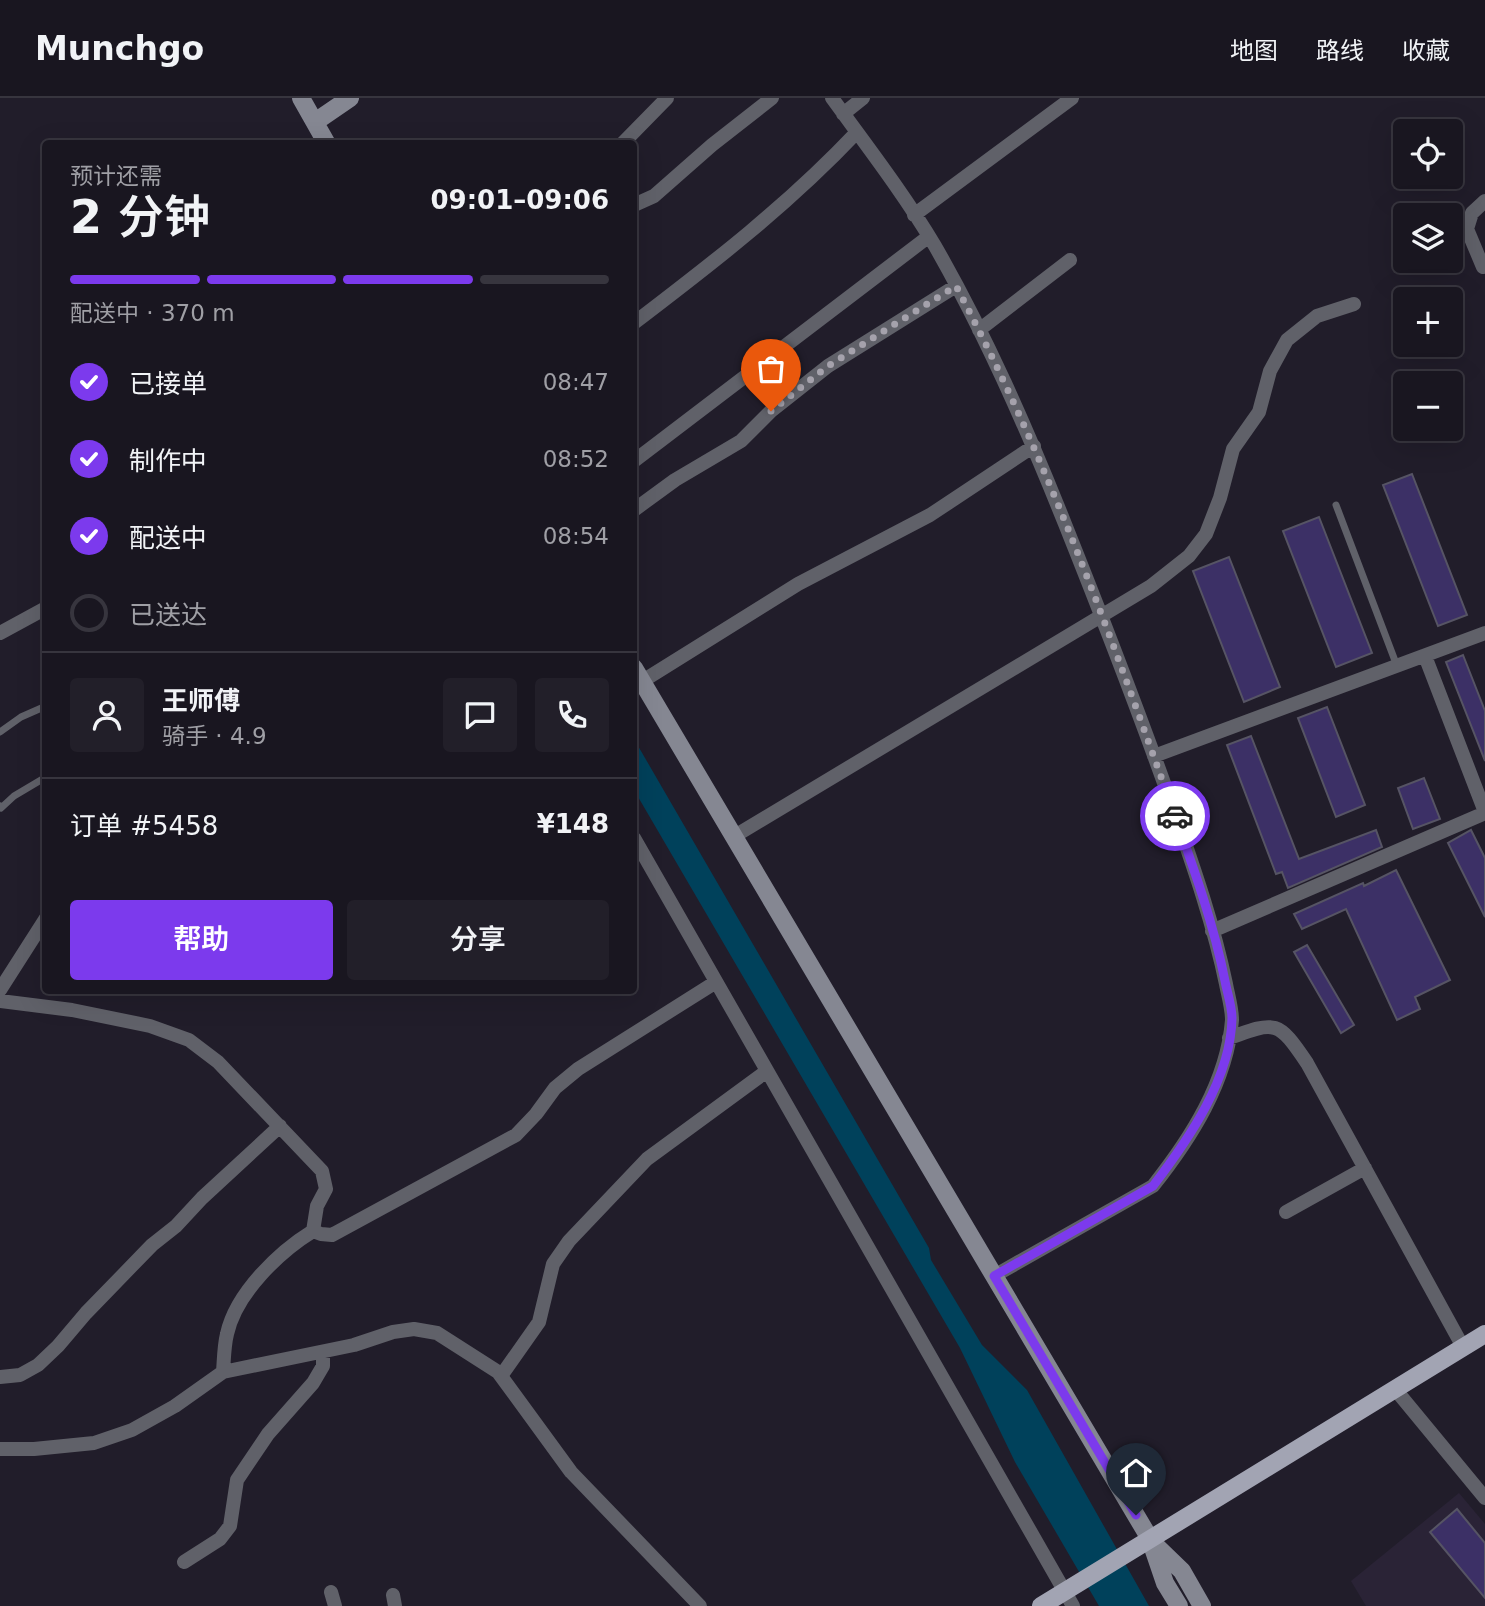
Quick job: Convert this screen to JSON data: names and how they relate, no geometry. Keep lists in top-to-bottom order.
{
  "page": {
    "header": "Munchgo",
    "nav": ["地图", "路线", "收藏"],
    "map_buttons": ["+", "−"],
    "heading": ["2 分钟", "预计还需", "09:01–09:06"],
    "panel": [
      "王师傅",
      "骑手 · 4.9",
      "订单 #5458",
      "¥148"
    ],
    "bar": "配送中 · 370 m",
    "list": [
      ["已接单", "08:47"],
      ["制作中", "08:52"],
      ["配送中", "08:54"],
      "已送达"
    ],
    "buttons": ["帮助", "分享"]
  }
}
